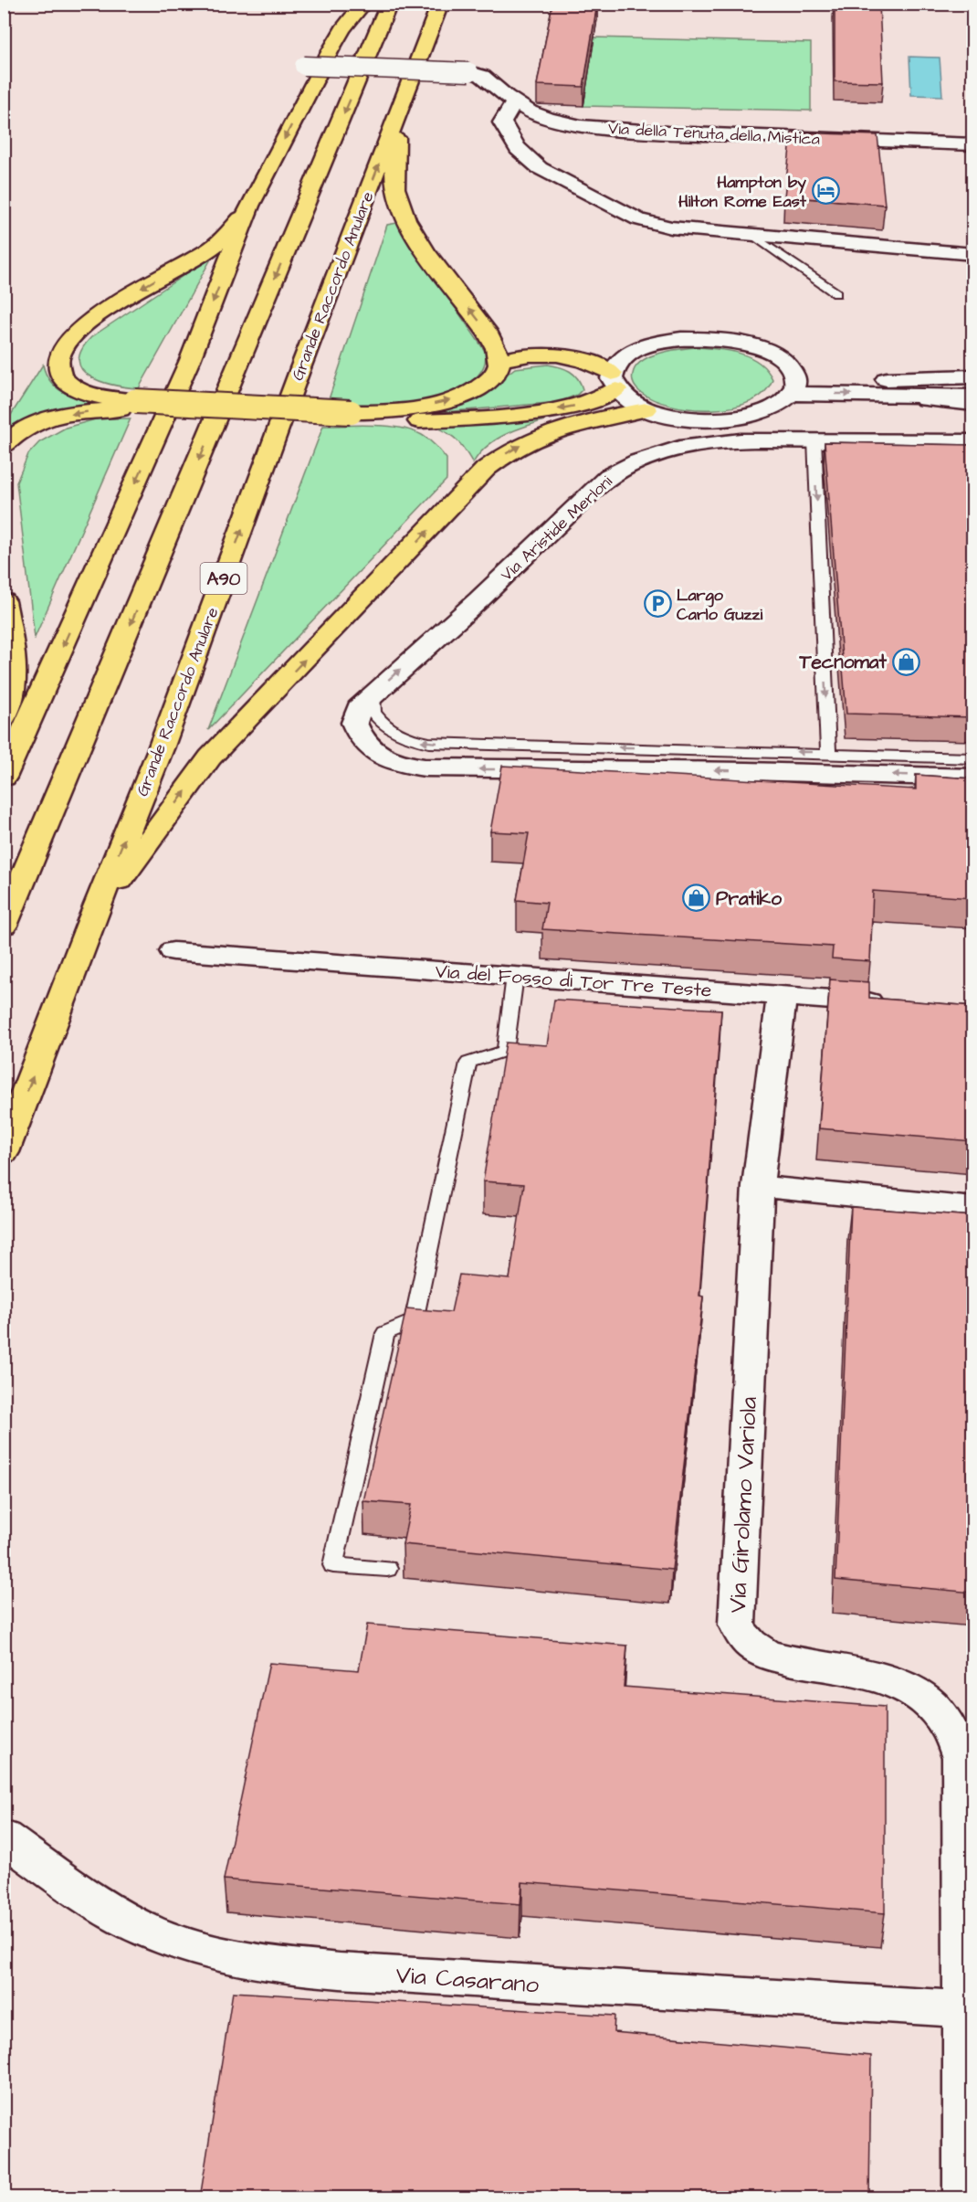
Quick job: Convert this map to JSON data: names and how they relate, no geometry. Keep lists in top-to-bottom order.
{
  "streets": {
    "highway": ["Grande Raccordo Anulare", "A90"],
    "street": [
      "Via della Tenuta della Mistica",
      "Via Aristide Merloni",
      "Via del Fosso di Tor Tre Teste",
      "Via Girolamo Variola",
      "Via Casarano"
    ]
  },
  "crossings": [
    ["Via del Fosso di Tor Tre Teste", "Via Girolamo Variola"],
    ["Via Girolamo Variola", "Via Casarano"]
  ],
  "places": {
    "hotel": ["Hampton by Hilton Rome East"],
    "parking": ["Largo Carlo Guzzi"],
    "shop": ["Tecnomat", "Pratiko"]
  }
}
